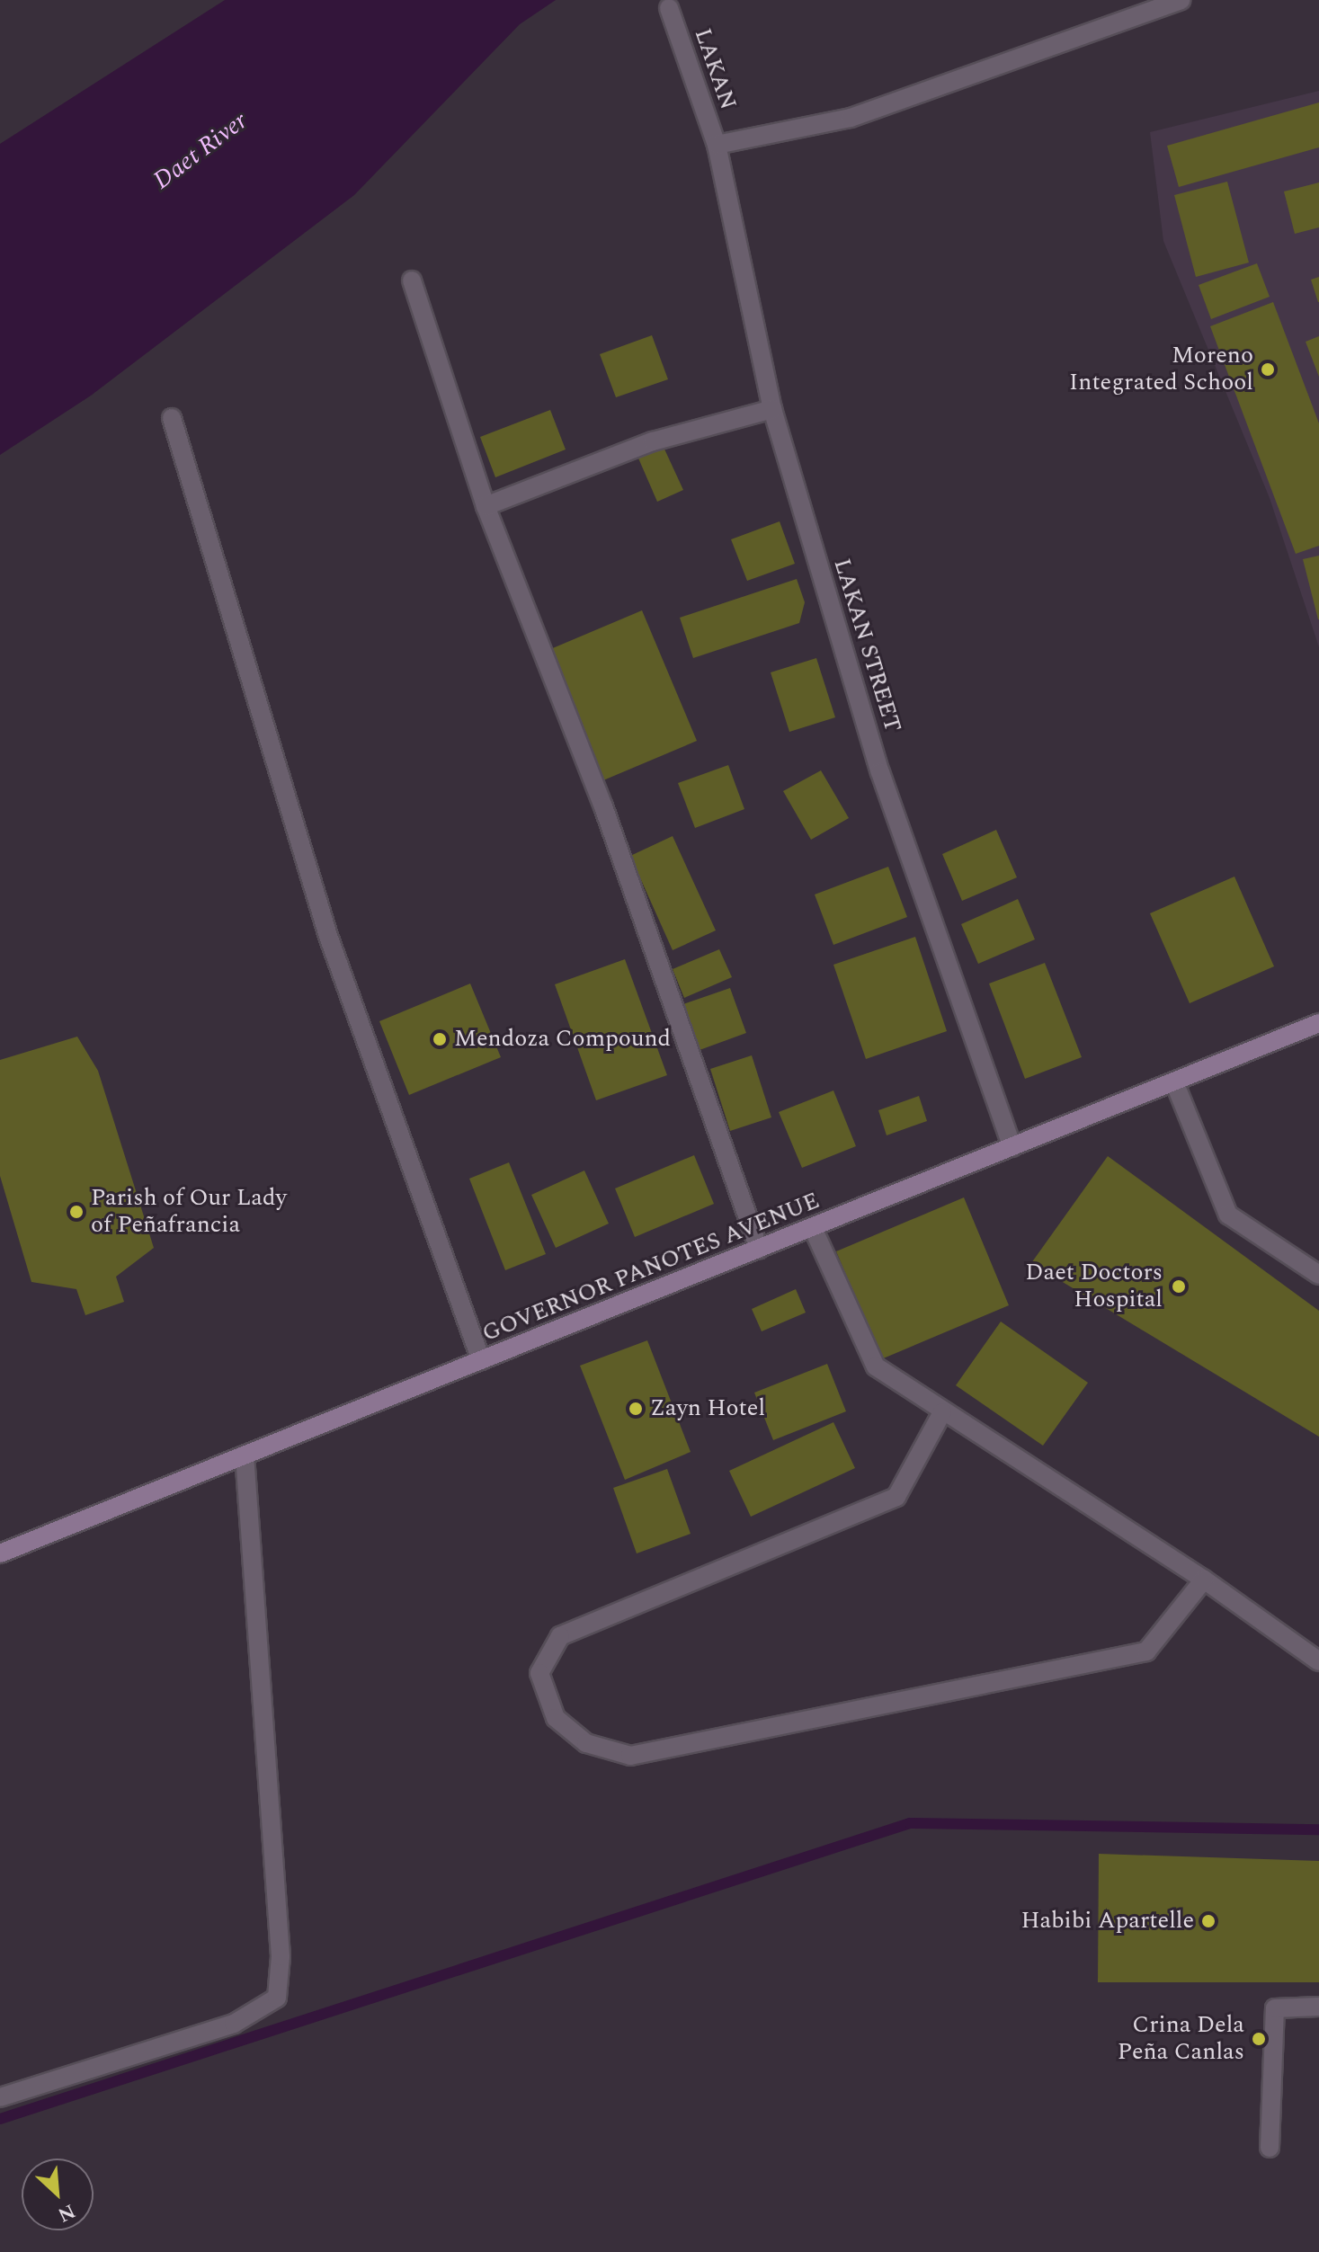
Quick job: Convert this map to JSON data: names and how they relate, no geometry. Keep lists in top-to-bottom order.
{
  "streets": {
    "main road": ["GOVERNOR PANOTES AVENUE"],
    "street": ["LAKAN", "LAKAN STREET"]
  },
  "crossings": [
    ["LAKAN", "LAKAN STREET"],
    ["LAKAN STREET", "GOVERNOR PANOTES AVENUE"]
  ],
  "water": ["Daet River"],
  "places": [
    "Moreno Integrated School",
    "Mendoza Compound",
    "Parish of Our Lady of Peñafrancia",
    "Daet Doctors Hospital",
    "Zayn Hotel",
    "Habibi Apartelle",
    "Crina Dela Peña Canlas"
  ],
  "north": "bottom right"
}
